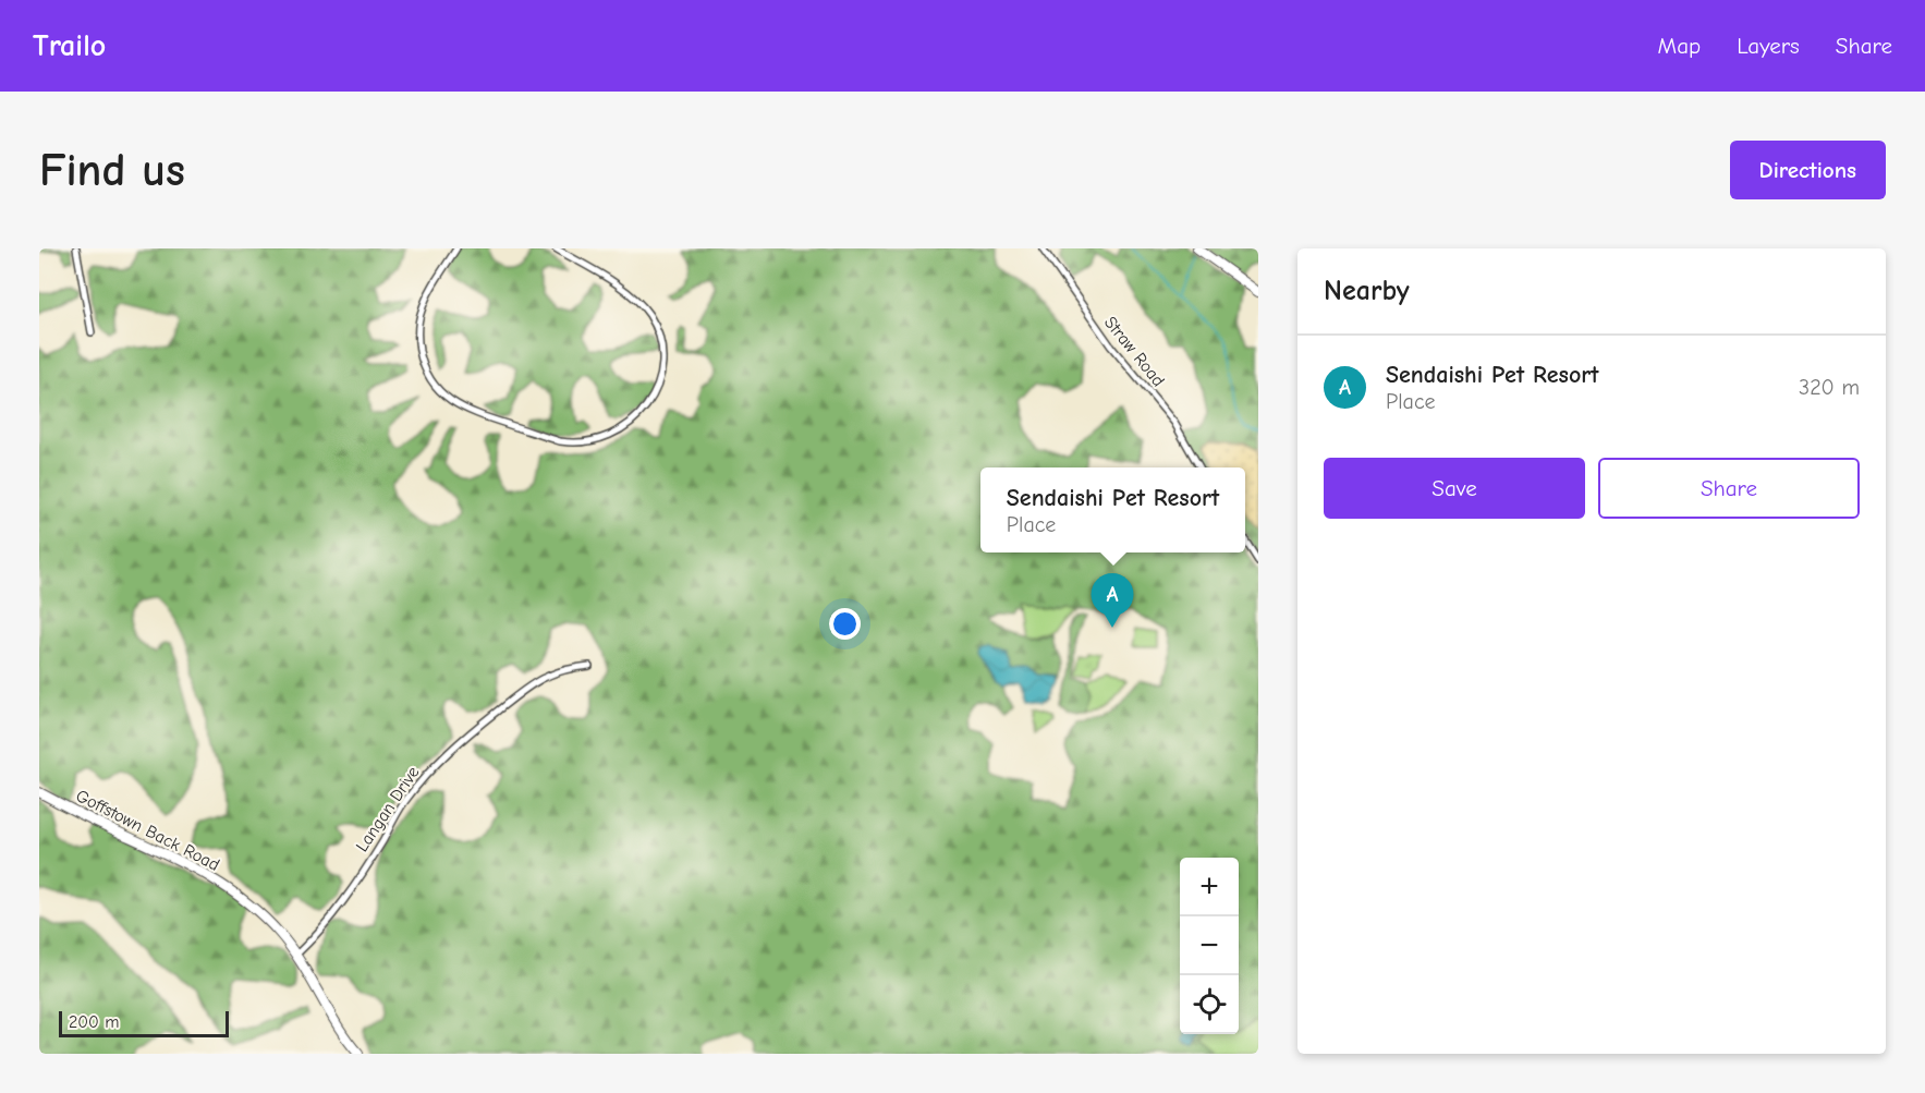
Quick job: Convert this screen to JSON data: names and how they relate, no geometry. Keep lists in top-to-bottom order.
{
  "streets": {
    "main road": ["Goffstown Back Road"],
    "street": ["Straw Road", "Langan Drive"]
  },
  "crossings": [
    ["Langan Drive", "Goffstown Back Road"]
  ],
  "scale_bar": "200 m",
  "page": {
    "header": "Trailo",
    "nav": ["Map", "Layers", "Share"],
    "buttons": [
      "Directions",
      ["Save", "Share"]
    ],
    "title": "Find us",
    "heading": "Nearby",
    "list": [
      {
        "mark": "A",
        "name": "Sendaishi Pet Resort",
        "note": "Place",
        "value": "320 m"
      }
    ],
    "popup": ["Sendaishi Pet Resort", "Place"],
    "pins": "A",
    "map_buttons": ["+", "−"],
    "scale": "200 m"
  }
}
